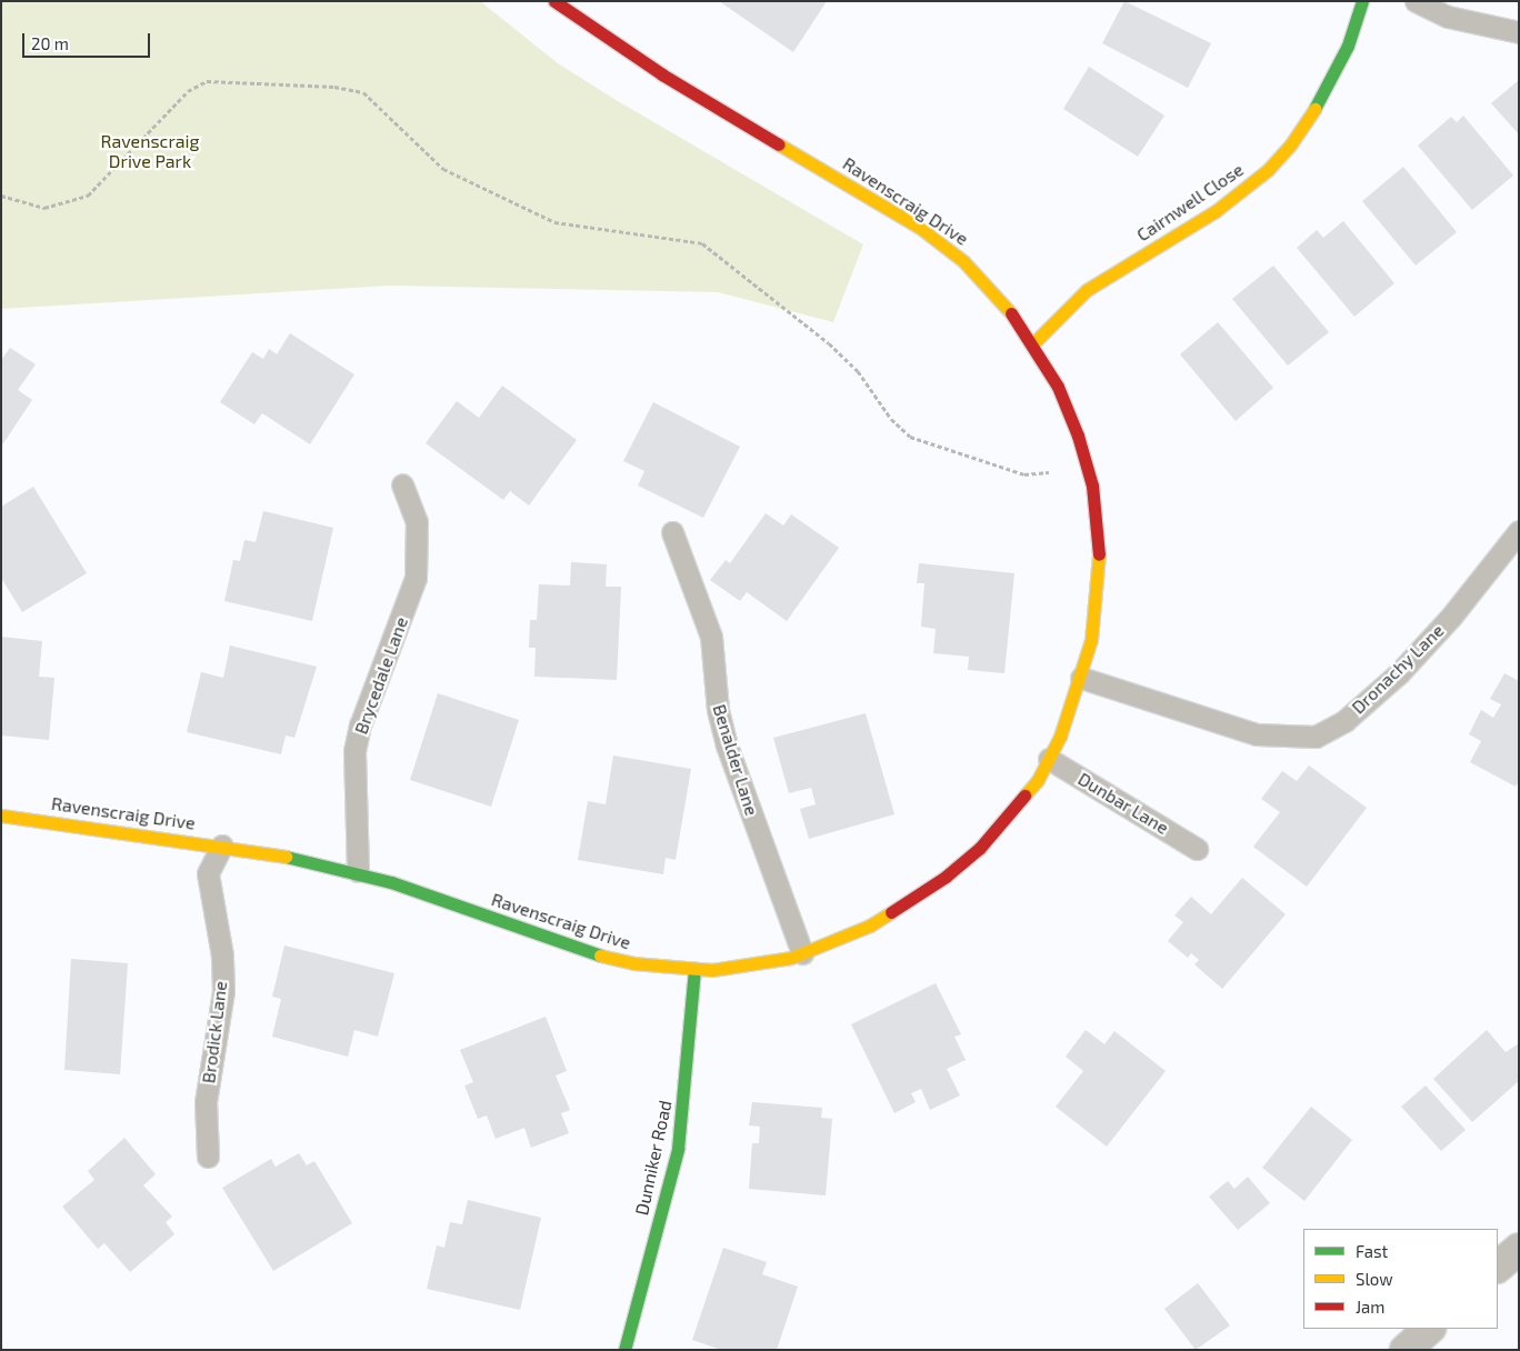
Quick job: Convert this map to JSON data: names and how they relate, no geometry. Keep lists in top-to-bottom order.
{
  "streets": {
    "street": ["Ravenscraig Drive", "Cairnwell Close", "Dunniker Road"],
    "lane": [
      "Dronachy Lane",
      "Brycedale Lane",
      "Benalder Lane",
      "Dunbar Lane",
      "Brodick Lane"
    ]
  },
  "crossings": [
    ["Ravenscraig Drive", "Cairnwell Close"],
    ["Ravenscraig Drive", "Dronachy Lane"],
    ["Ravenscraig Drive", "Brycedale Lane"],
    ["Ravenscraig Drive", "Benalder Lane"],
    ["Ravenscraig Drive", "Dunbar Lane"],
    ["Ravenscraig Drive", "Brodick Lane"],
    ["Ravenscraig Drive", "Dunniker Road"]
  ],
  "parks": ["Ravenscraig Drive Park"],
  "legend": ["Fast", "Slow", "Jam"],
  "scale_bar": "20 m"
}
